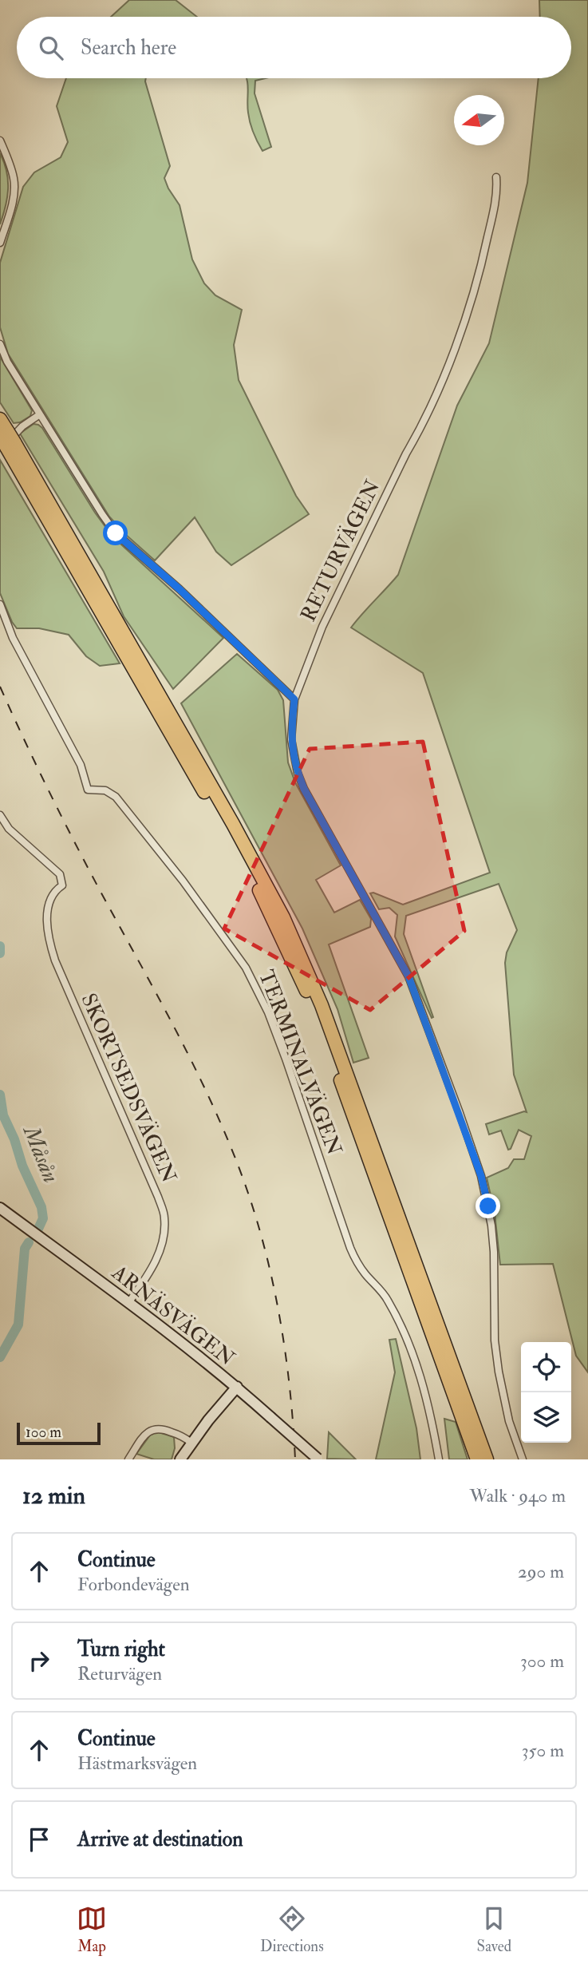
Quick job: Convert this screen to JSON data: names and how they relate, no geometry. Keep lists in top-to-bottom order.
{
  "streets": {
    "street": [
      "RETURVÄGEN",
      "TERMINALVÄGEN",
      "SKORTSEDSVÄGEN",
      "ARNÄSVÄGEN"
    ]
  },
  "crossings": [
    ["SKORTSEDSVÄGEN", "ARNÄSVÄGEN"]
  ],
  "water": ["Måsån"],
  "scale_bar": "100 m",
  "north": "left",
  "page": {
    "search": "Search here",
    "scale": "100 m",
    "heading": ["12 min", "Walk · 940 m"],
    "list": [
      ["Continue", "Forbondevägen", "290 m"],
      ["Turn right", "Returvägen", "300 m"],
      ["Continue", "Hästmarksvägen", "350 m"],
      "Arrive at destination"
    ],
    "nav": ["Map", "Directions", "Saved"]
  }
}
